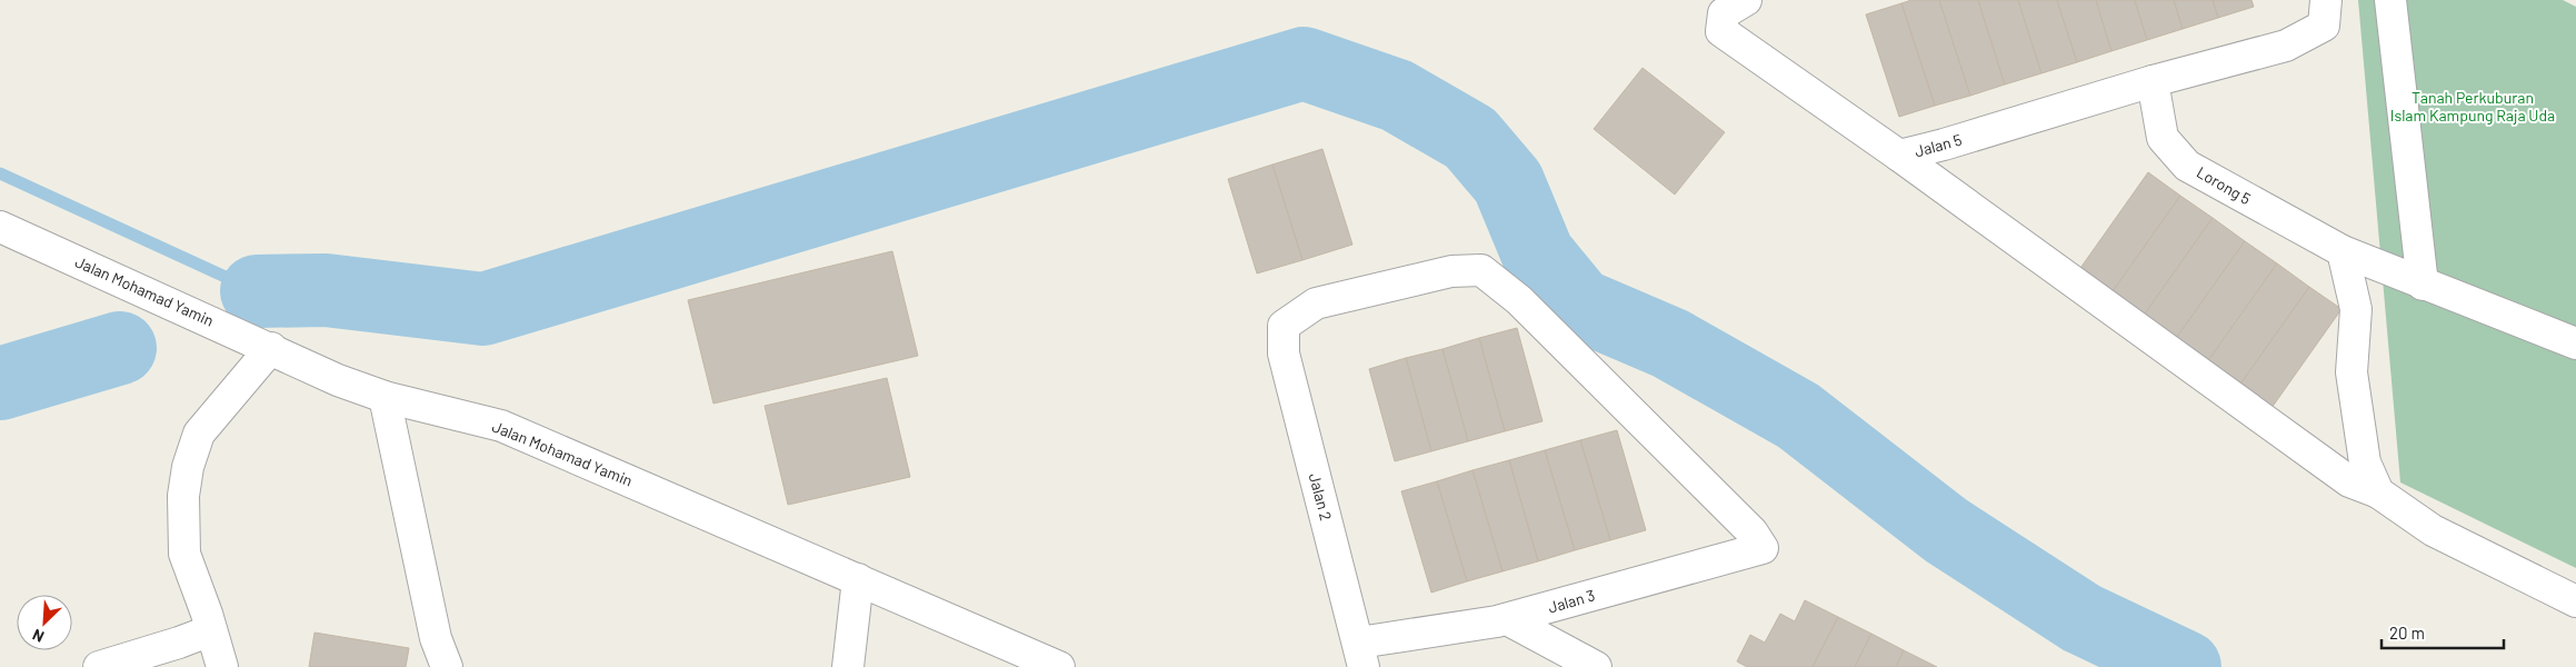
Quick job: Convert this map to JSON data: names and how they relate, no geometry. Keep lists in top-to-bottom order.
{
  "streets": {
    "street": [
      "Jalan 5",
      "Lorong 5",
      "Jalan Mohamad Yamin",
      "Jalan 2",
      "Jalan 3"
    ]
  },
  "crossings": [
    ["Jalan 5", "Lorong 5"],
    ["Jalan 2", "Jalan 3"]
  ],
  "parks": ["Tanah Perkuburan Islam Kampung Raja Uda"],
  "scale_bar": "20 m",
  "north": "bottom left"
}
